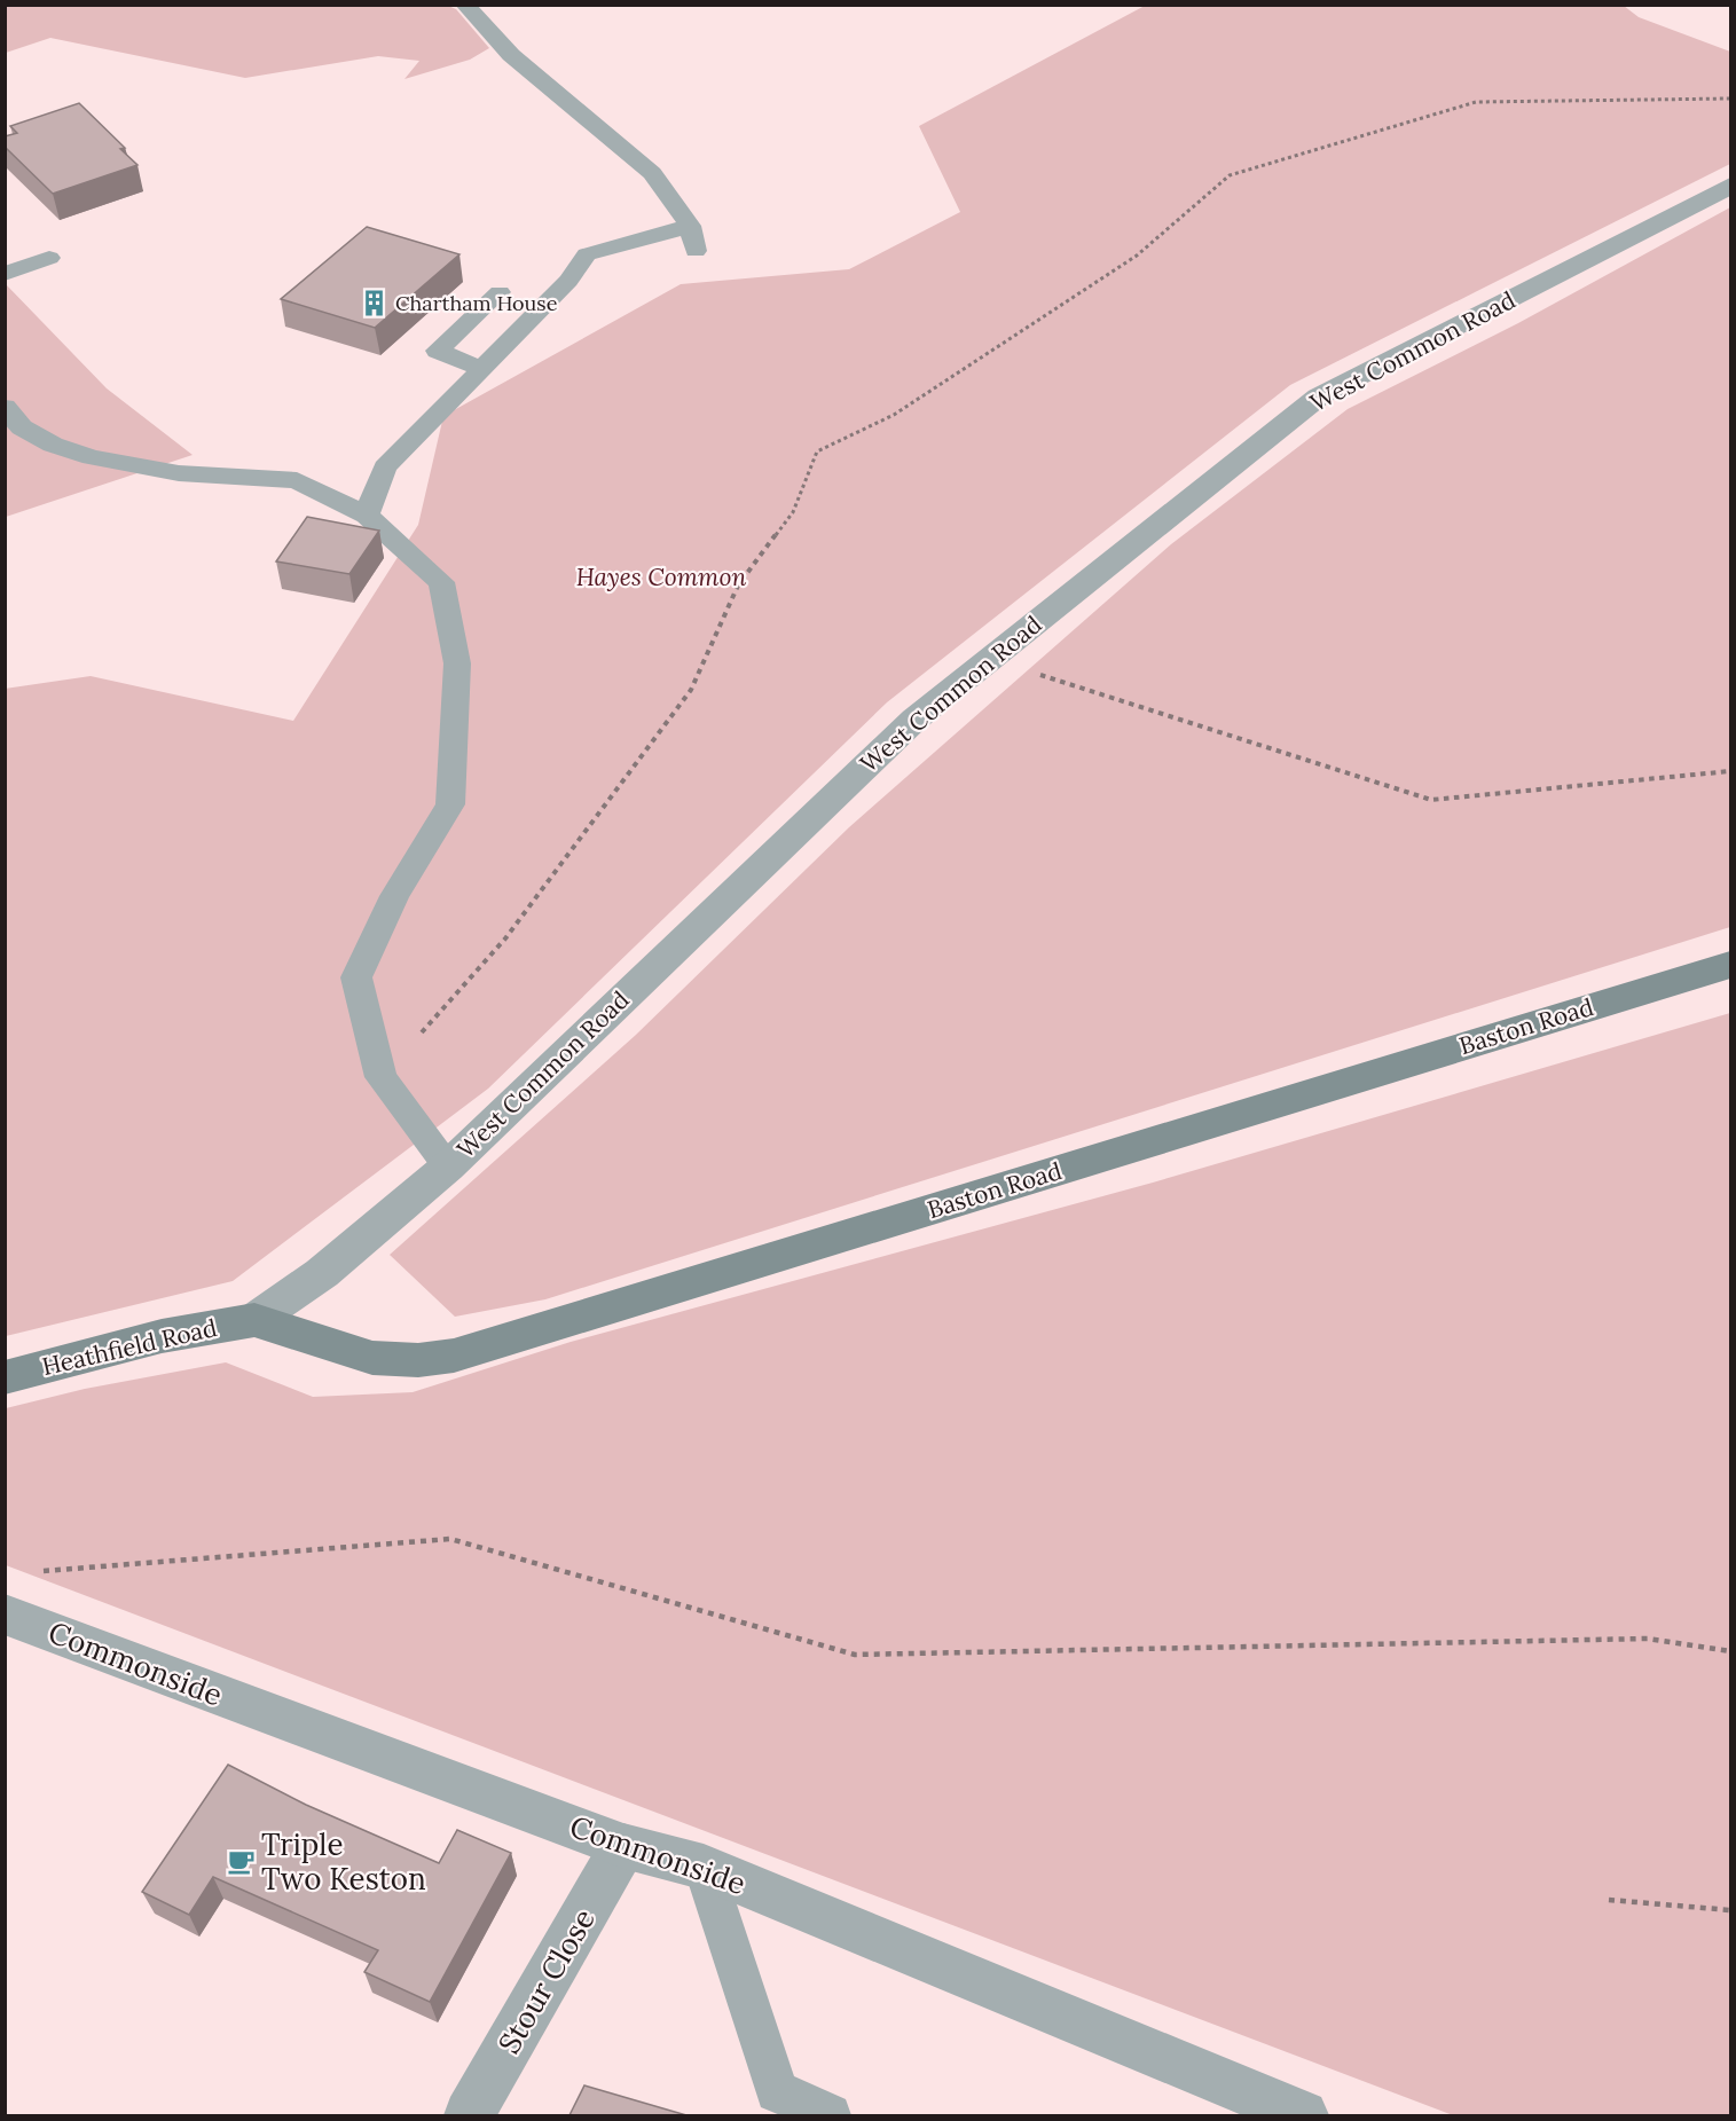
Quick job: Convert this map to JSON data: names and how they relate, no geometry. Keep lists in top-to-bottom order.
{
  "streets": {
    "main road": ["Baston Road", "Heathfield Road"],
    "street": ["West Common Road", "Commonside", "Stour Close"]
  },
  "crossings": [
    ["West Common Road", "Baston Road"],
    ["West Common Road", "Heathfield Road"],
    ["Baston Road", "Heathfield Road"],
    ["Commonside", "Stour Close"]
  ],
  "parks": ["Hayes Common"],
  "places": {
    "building": ["Chartham House"],
    "cafe": ["Triple Two Keston"]
  }
}
